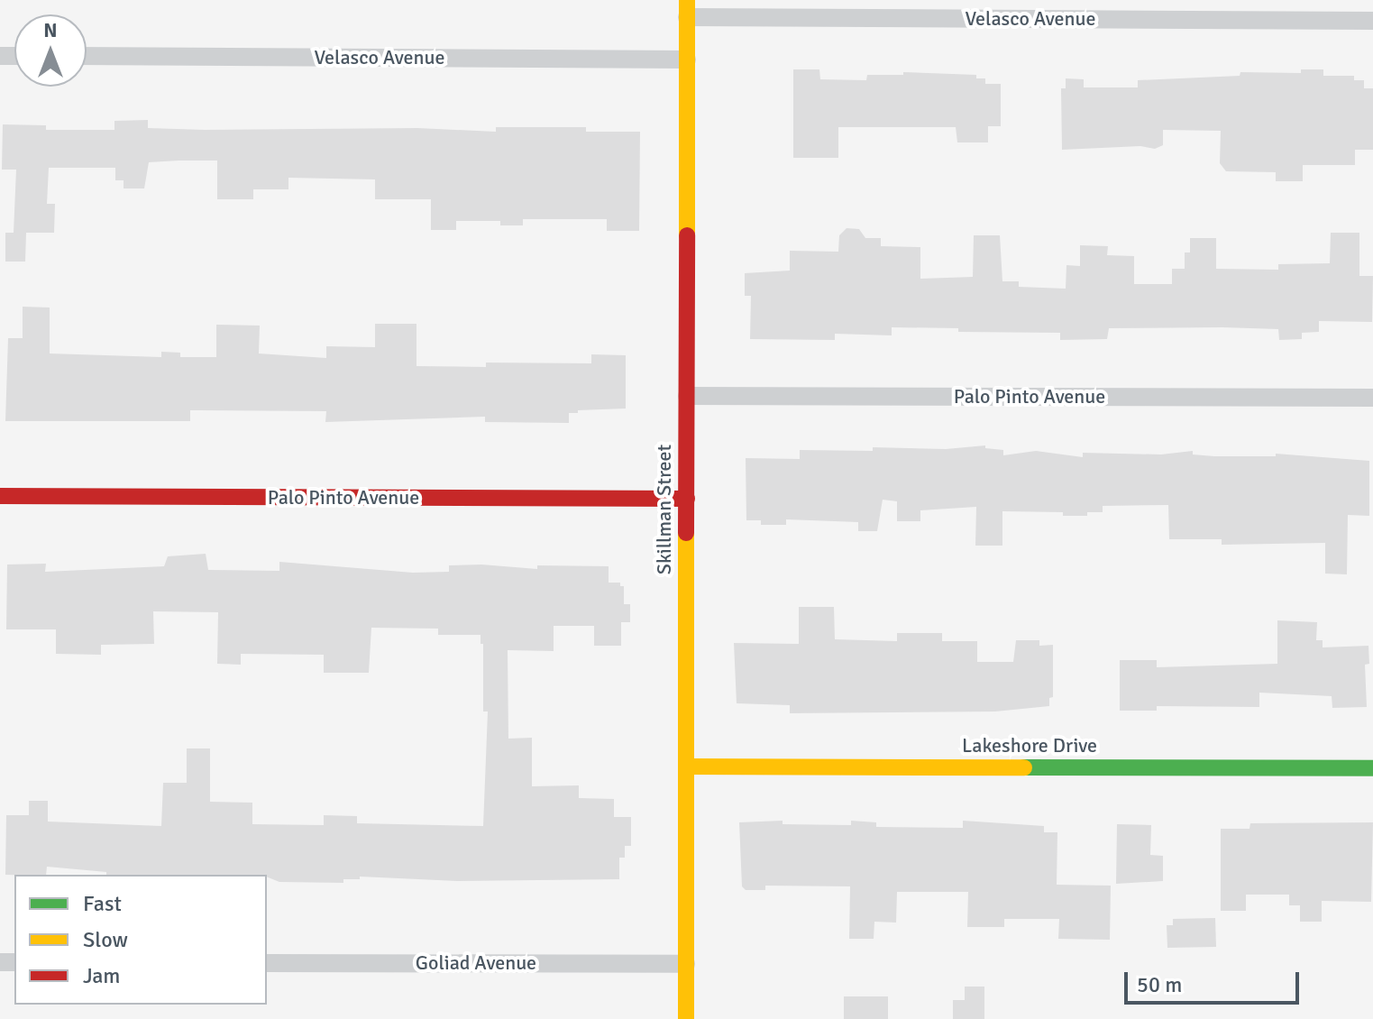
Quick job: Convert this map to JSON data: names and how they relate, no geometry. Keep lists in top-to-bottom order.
{
  "streets": {
    "street": [
      "Velasco Avenue",
      "Palo Pinto Avenue",
      "Skillman Street",
      "Lakeshore Drive",
      "Goliad Avenue"
    ]
  },
  "crossings": [
    ["Velasco Avenue", "Skillman Street"],
    ["Palo Pinto Avenue", "Skillman Street"],
    ["Skillman Street", "Lakeshore Drive"],
    ["Skillman Street", "Goliad Avenue"]
  ],
  "legend": ["Fast", "Slow", "Jam"],
  "scale_bar": "50 m",
  "north": "top"
}
